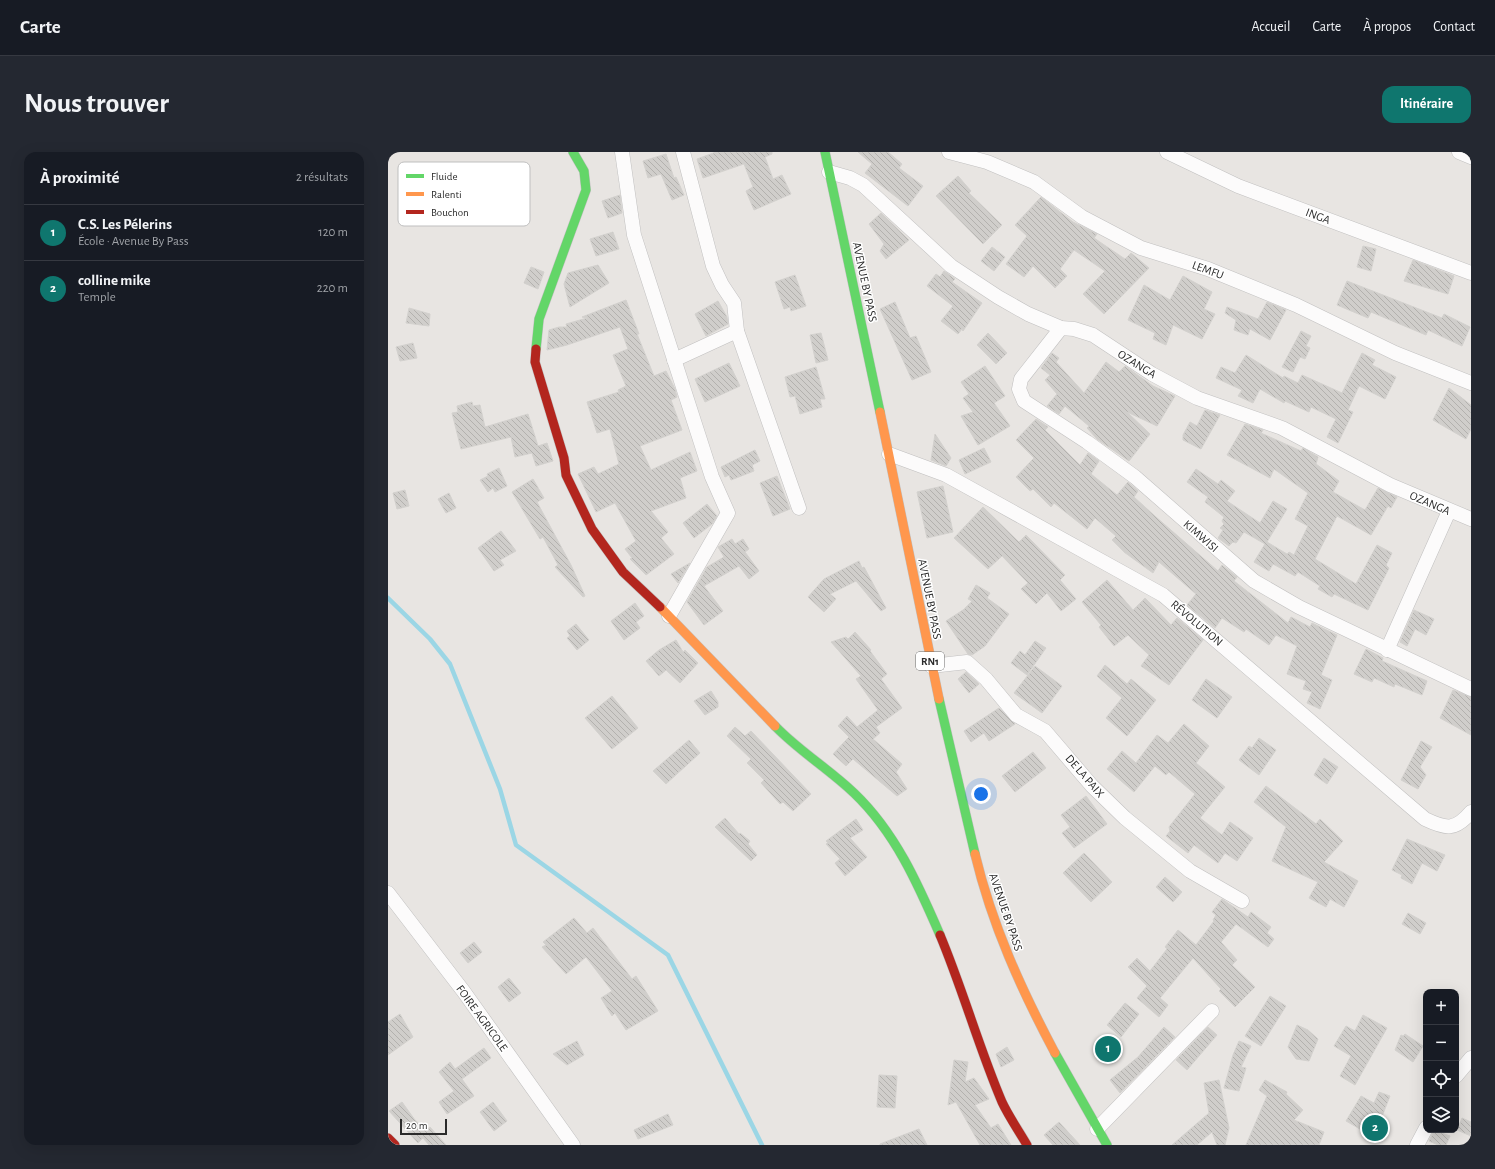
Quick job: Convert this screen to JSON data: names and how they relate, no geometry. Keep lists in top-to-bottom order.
{
  "streets": {
    "main road": ["AVENUE BY PASS", "RN1"],
    "street": [
      "INGA",
      "LEMFU",
      "OZANGA",
      "KIMWISI",
      "RÉVOLUTION",
      "DE LA PAIX",
      "FOIRE AGRICOLE"
    ]
  },
  "crossings": [
    ["AVENUE BY PASS", "OZANGA"],
    ["AVENUE BY PASS", "RÉVOLUTION"],
    ["AVENUE BY PASS", "DE LA PAIX"],
    ["OZANGA", "KIMWISI"]
  ],
  "legend": ["Fluide", "Ralenti", "Bouchon"],
  "scale_bar": "20 m",
  "page": {
    "header": "Carte",
    "nav": [
      "Accueil",
      "Carte",
      "À propos",
      "Contact"
    ],
    "buttons": "Itinéraire",
    "title": "Nous trouver",
    "heading": ["À proximité", "2 résultats"],
    "list": [
      {
        "mark": "1",
        "name": "C.S. Les Pélerins",
        "note": "École · Avenue By Pass",
        "value": "120 m"
      },
      {
        "mark": "2",
        "name": "colline mike",
        "note": "Temple",
        "value": "220 m"
      }
    ],
    "map_buttons": ["+", "−"],
    "pins": ["1", "2"],
    "scale": "20 m"
  }
}
